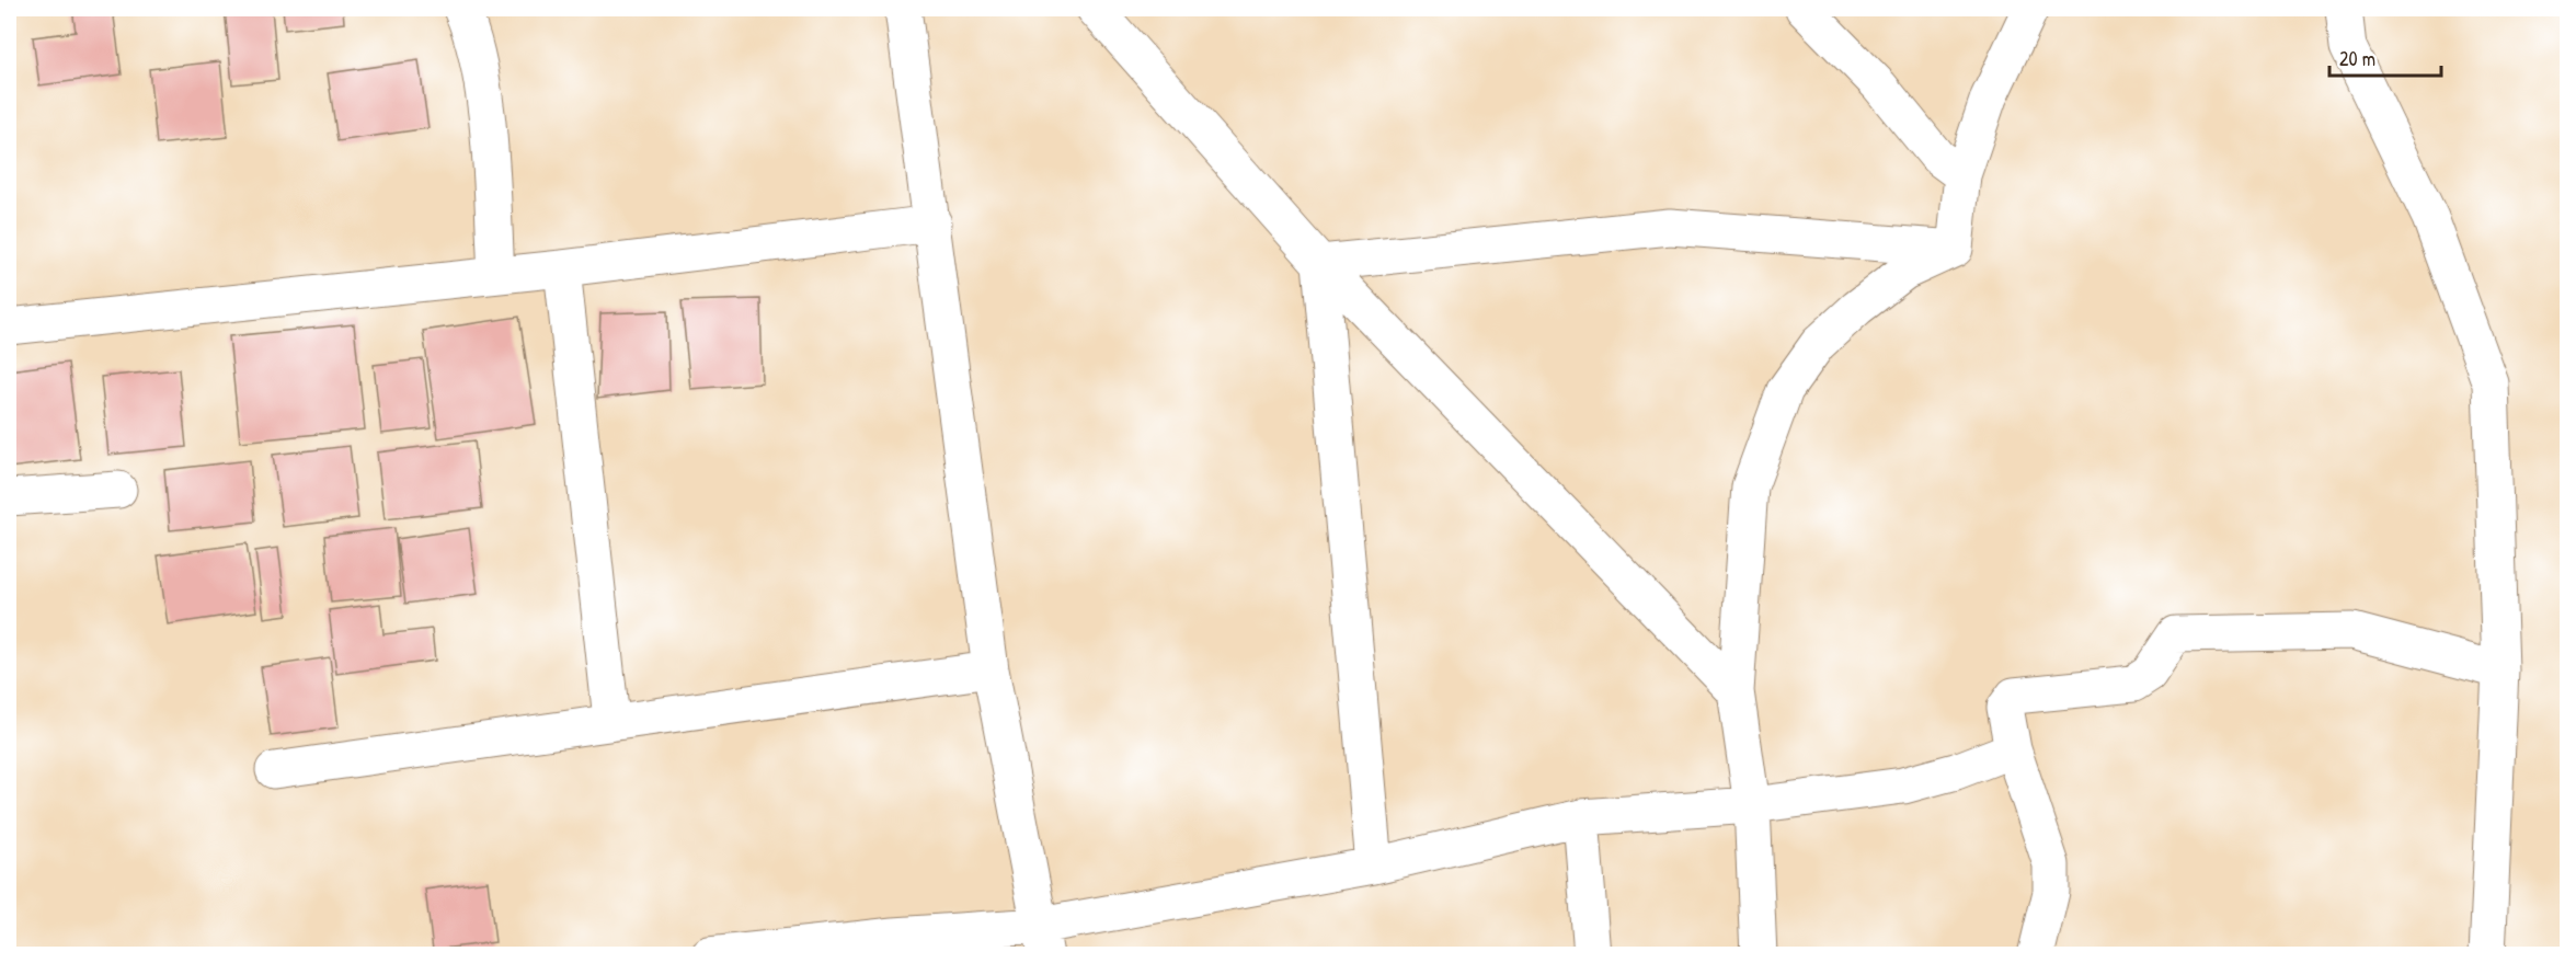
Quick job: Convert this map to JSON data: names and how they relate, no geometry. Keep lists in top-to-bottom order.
{
  "scale_bar": "20 m"
}
